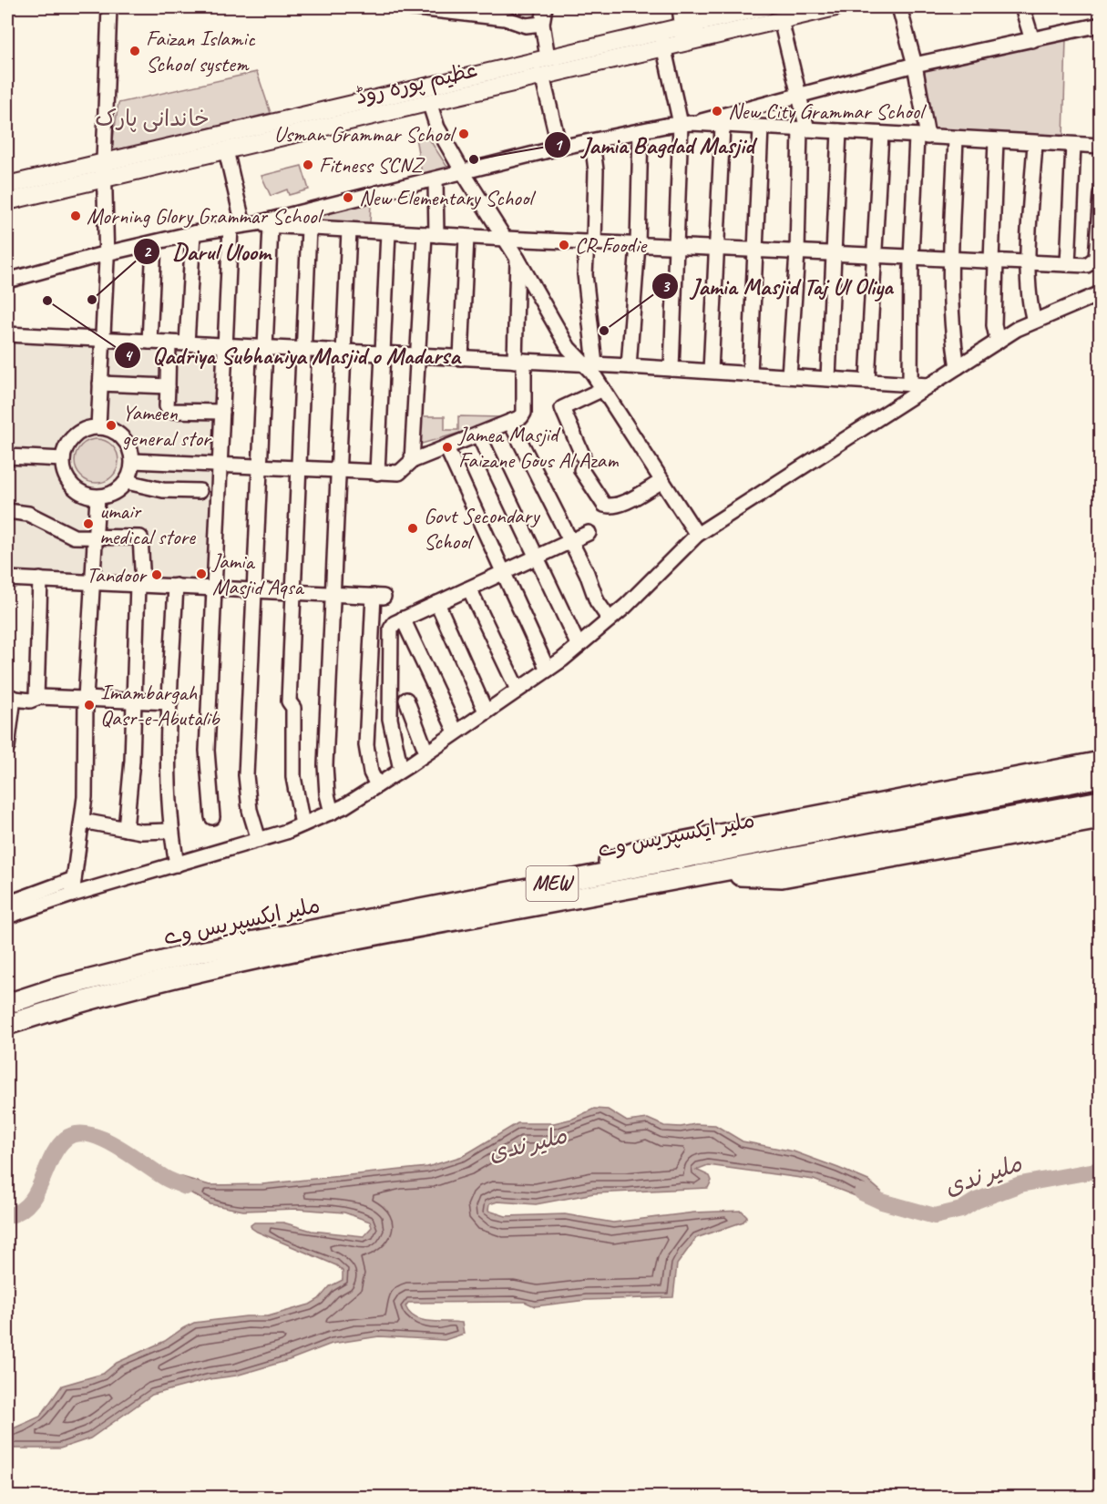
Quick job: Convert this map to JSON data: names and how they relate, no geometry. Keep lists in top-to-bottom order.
{
  "streets": {
    "highway": ["ملیر ایکسپریس وے", "MEW"],
    "main road": ["عظیم پورہ روڈ"]
  },
  "water": ["ملیر ندی"],
  "parks": ["خاندانی پارک"],
  "places": [
    "Faizan Islamic School system",
    "New City Grammar School",
    "Usman Grammar School",
    "Jamia Bagdad Masjid",
    "Fitness SCNZ",
    "New Elementary School",
    "Morning Glory Grammar School",
    "CR Foodie",
    "Darul Uloom",
    "Qadriya Subhaniya Masjid o Madarsa",
    "Jamia Masjid Taj Ul Oliya",
    "Yameen general stor",
    "Jamea Masjid Faizane Gous Al Azam",
    "umair medical store",
    "Govt Secondary School",
    "Jamia Masjid Aqsa",
    "Tandoor",
    "Imambargah Qasr-e-Abutalib"
  ]
}
